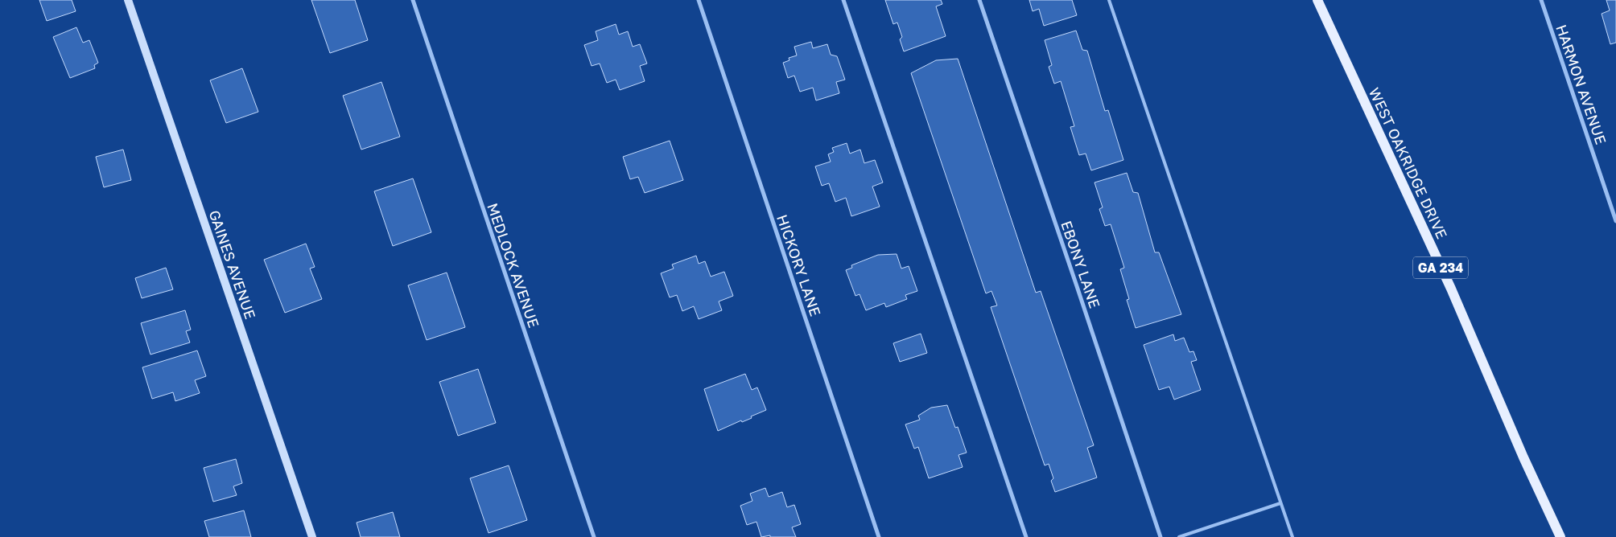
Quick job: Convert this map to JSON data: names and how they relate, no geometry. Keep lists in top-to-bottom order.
{
  "streets": {
    "main road": ["WEST OAKRIDGE DRIVE", "GA 234"],
    "street": [
      "HARMON AVENUE",
      "GAINES AVENUE",
      "EBONY LANE",
      "MEDLOCK AVENUE",
      "HICKORY LANE"
    ]
  }
}
